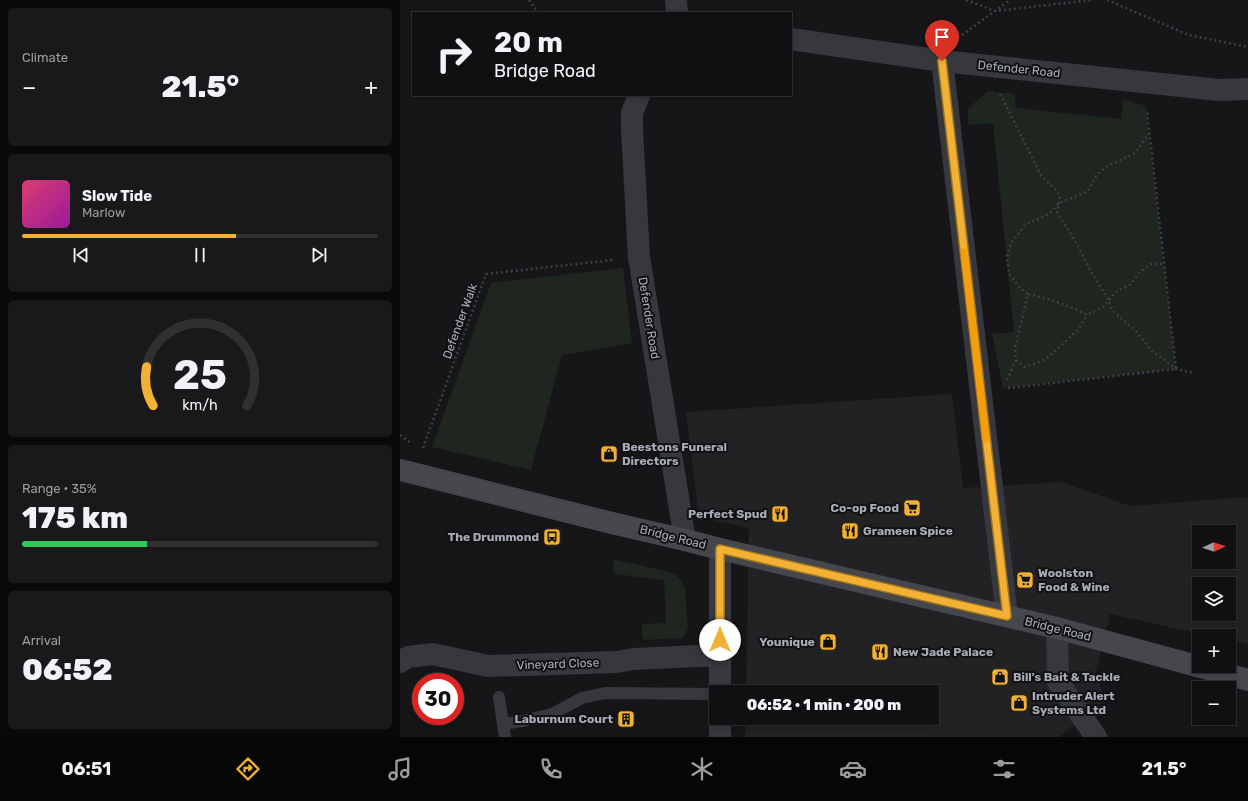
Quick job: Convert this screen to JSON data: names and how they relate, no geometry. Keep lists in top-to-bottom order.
{
  "streets": {
    "street": ["Defender Road", "Bridge Road", "Vineyard Close"],
    "path": ["Defender Walk"]
  },
  "crossings": [
    ["Defender Road", "Defender Walk"],
    ["Defender Road", "Bridge Road"]
  ],
  "places": {
    "shop": [
      "Beestons Funeral Directors",
      "Younique",
      "Bill's Bait & Tackle",
      "Intruder Alert Systems Ltd"
    ],
    "supermarket": ["Co-op Food", "Woolston Food & Wine"],
    "restaurant": ["Perfect Spud", "Grameen Spice", "New Jade Palace"],
    "bus stop": ["The Drummond"],
    "building": ["Laburnum Court"]
  },
  "north": "right",
  "page": {
    "tile": [
      "Climate",
      ["Range · 35%", "175 km"],
      ["Arrival", "06:52"]
    ],
    "turn": ["20 m", "Bridge Road"],
    "heat": ["−", "21.5°", "+"],
    "song": ["Slow Tide", "Marlow"],
    "map_buttons": ["+", "−"],
    "limit": "30",
    "trip": "06:52 · 1 min · 200 m",
    "tabs": ["06:51", "21.5°"],
    "gauge": ["25", "km/h"]
  }
}
